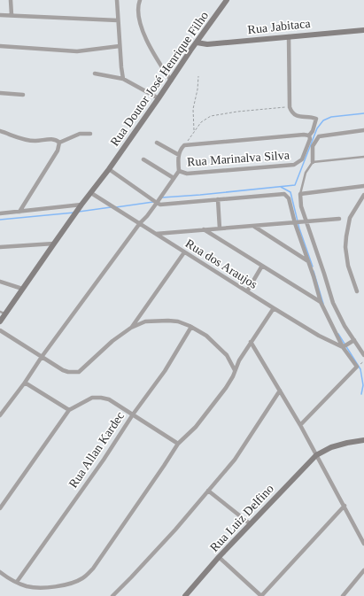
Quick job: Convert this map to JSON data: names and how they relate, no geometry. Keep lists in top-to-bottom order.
{
  "streets": {
    "street": [
      "Rua Jabitaca",
      "Rua Doutor José Henrique Filho",
      "Rua Marinalva Silva",
      "Rua dos Araujos",
      "Rua Allan Kardec",
      "Rua Luiz Delfino"
    ]
  },
  "crossings": [
    ["Rua Jabitaca", "Rua Doutor José Henrique Filho"],
    ["Rua Doutor José Henrique Filho", "Rua dos Araujos"]
  ]
}
